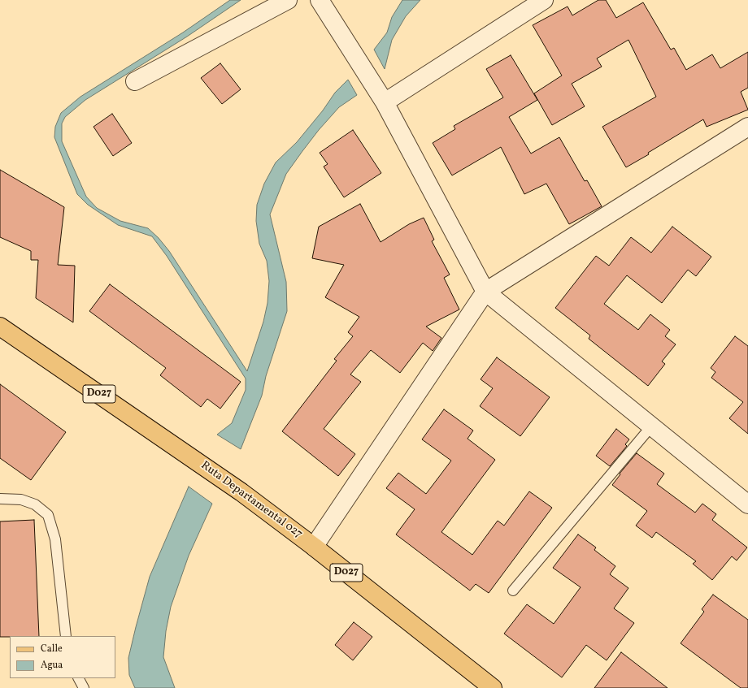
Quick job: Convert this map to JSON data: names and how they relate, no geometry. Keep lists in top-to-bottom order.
{
  "streets": {
    "main road": ["D027", "Ruta Departamental 027"]
  },
  "legend": ["Calle", "Agua"]
}
